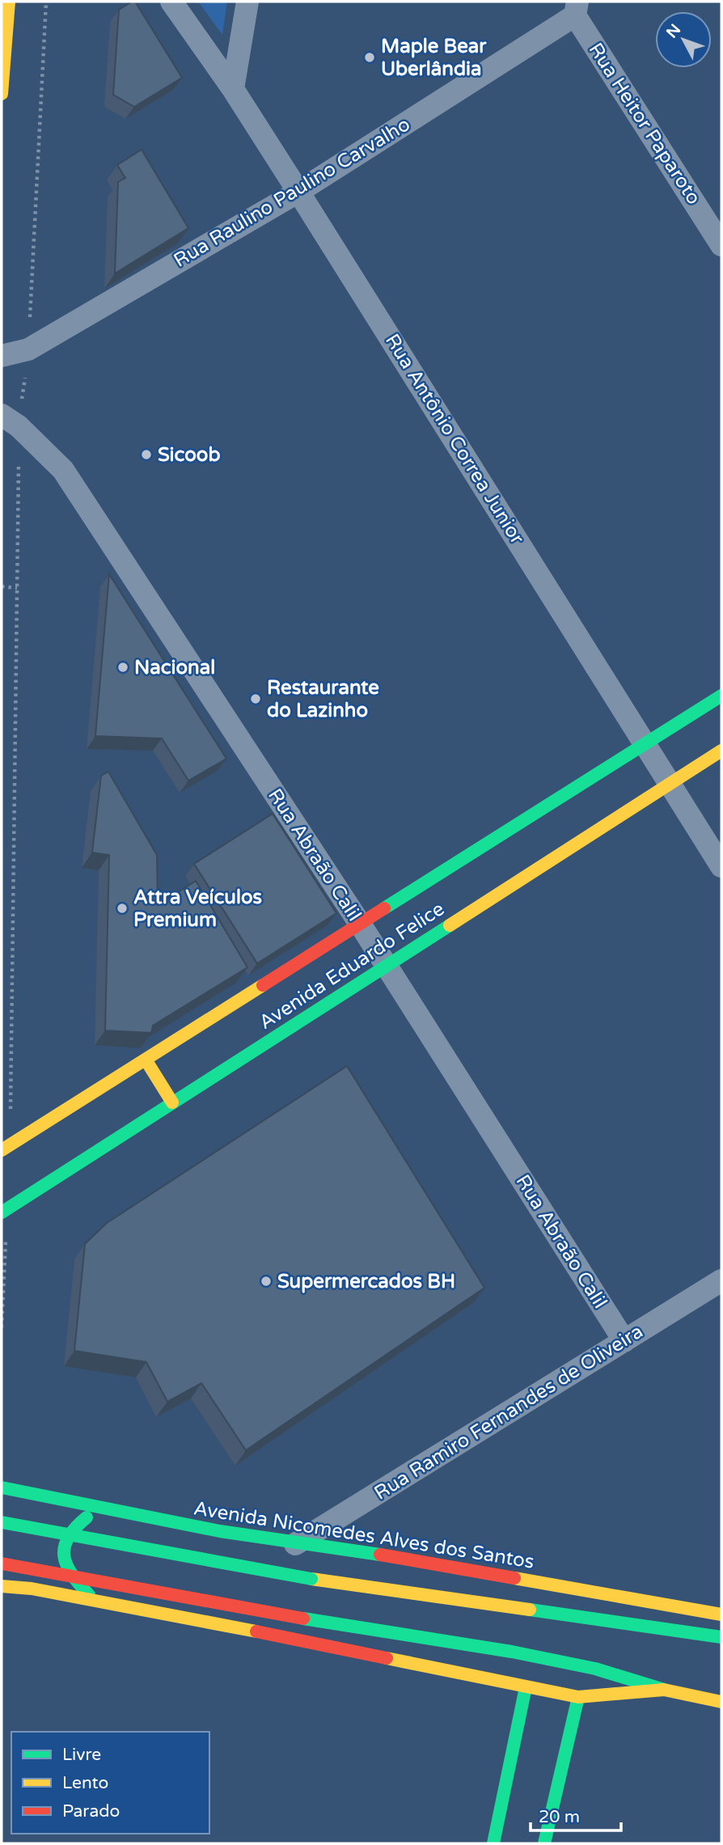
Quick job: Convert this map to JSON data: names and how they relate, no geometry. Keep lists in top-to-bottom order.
{
  "streets": {
    "street": [
      "Rua Heitor Paparoto",
      "Rua Raulino Paulino Carvalho",
      "Rua Antônio Correa Junior",
      "Rua Abraão Calil",
      "Avenida Eduardo Felice",
      "Rua Ramiro Fernandes de Oliveira",
      "Avenida Nicomedes Alves dos Santos"
    ]
  },
  "crossings": [
    ["Rua Heitor Paparoto", "Rua Raulino Paulino Carvalho"],
    ["Rua Raulino Paulino Carvalho", "Rua Antônio Correa Junior"],
    ["Rua Antônio Correa Junior", "Avenida Eduardo Felice"],
    ["Rua Abraão Calil", "Avenida Eduardo Felice"],
    ["Rua Abraão Calil", "Rua Ramiro Fernandes de Oliveira"],
    ["Rua Ramiro Fernandes de Oliveira", "Avenida Nicomedes Alves dos Santos"]
  ],
  "places": [
    "Maple Bear Uberlândia",
    "Sicoob",
    "Nacional",
    "Restaurante do Lazinho",
    "Attra Veículos Premium",
    "Supermercados BH"
  ],
  "legend": ["Livre", "Lento", "Parado"],
  "scale_bar": "20 m",
  "north": "top left"
}
